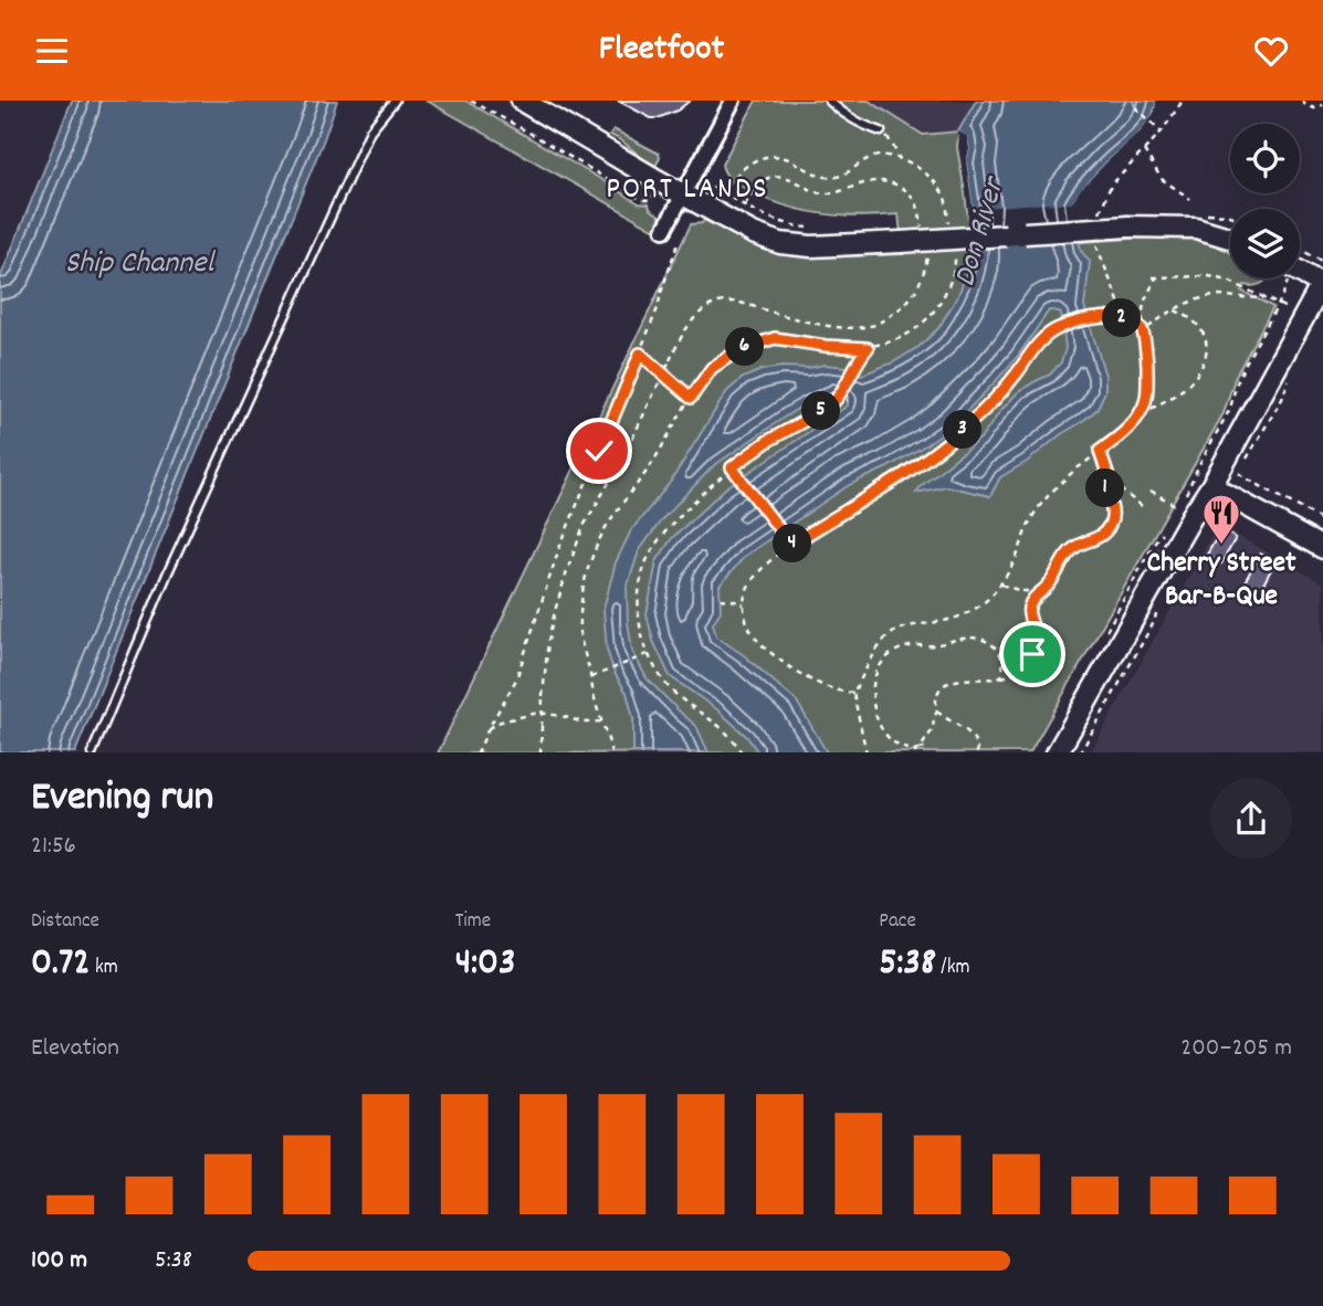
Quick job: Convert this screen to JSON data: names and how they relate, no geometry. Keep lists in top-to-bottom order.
{
  "districts": ["PORT LANDS"],
  "water": ["Don River", "Ship Channel"],
  "places": {
    "restaurant": ["Cherry Street Bar-B-Que"]
  },
  "page": {
    "header": "Fleetfoot",
    "pins": [
      "2",
      "6",
      "5",
      "3",
      "1",
      "4"
    ],
    "heading": ["Evening run", "21:56"],
    "stats": [
      ["Distance", "0.72 km"],
      ["Time", "4:03"],
      ["Pace", "5:38 /km"]
    ],
    "chart": ["Elevation", "200–205 m"],
    "list": [
      {
        "name": "100 m",
        "note": "5:38"
      }
    ]
  }
}
